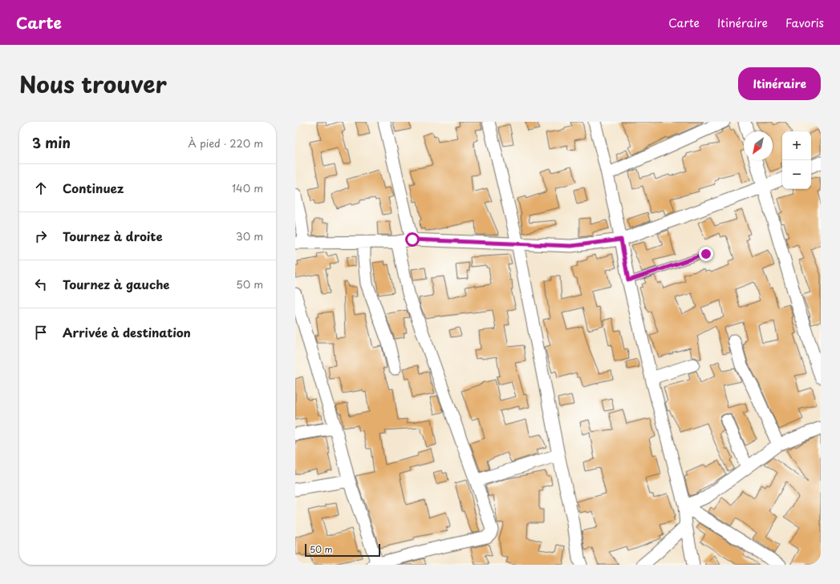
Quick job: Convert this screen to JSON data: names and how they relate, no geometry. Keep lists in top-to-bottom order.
{
  "scale_bar": "50 m",
  "north": "bottom left",
  "page": {
    "header": "Carte",
    "nav": ["Carte", "Itinéraire", "Favoris"],
    "title": "Nous trouver",
    "buttons": "Itinéraire",
    "heading": ["3 min", "À pied · 220 m"],
    "map_buttons": ["+", "−"],
    "list": [
      ["Continuez", "140 m"],
      ["Tournez à droite", "30 m"],
      ["Tournez à gauche", "50 m"],
      "Arrivée à destination"
    ],
    "scale": "50 m"
  }
}
